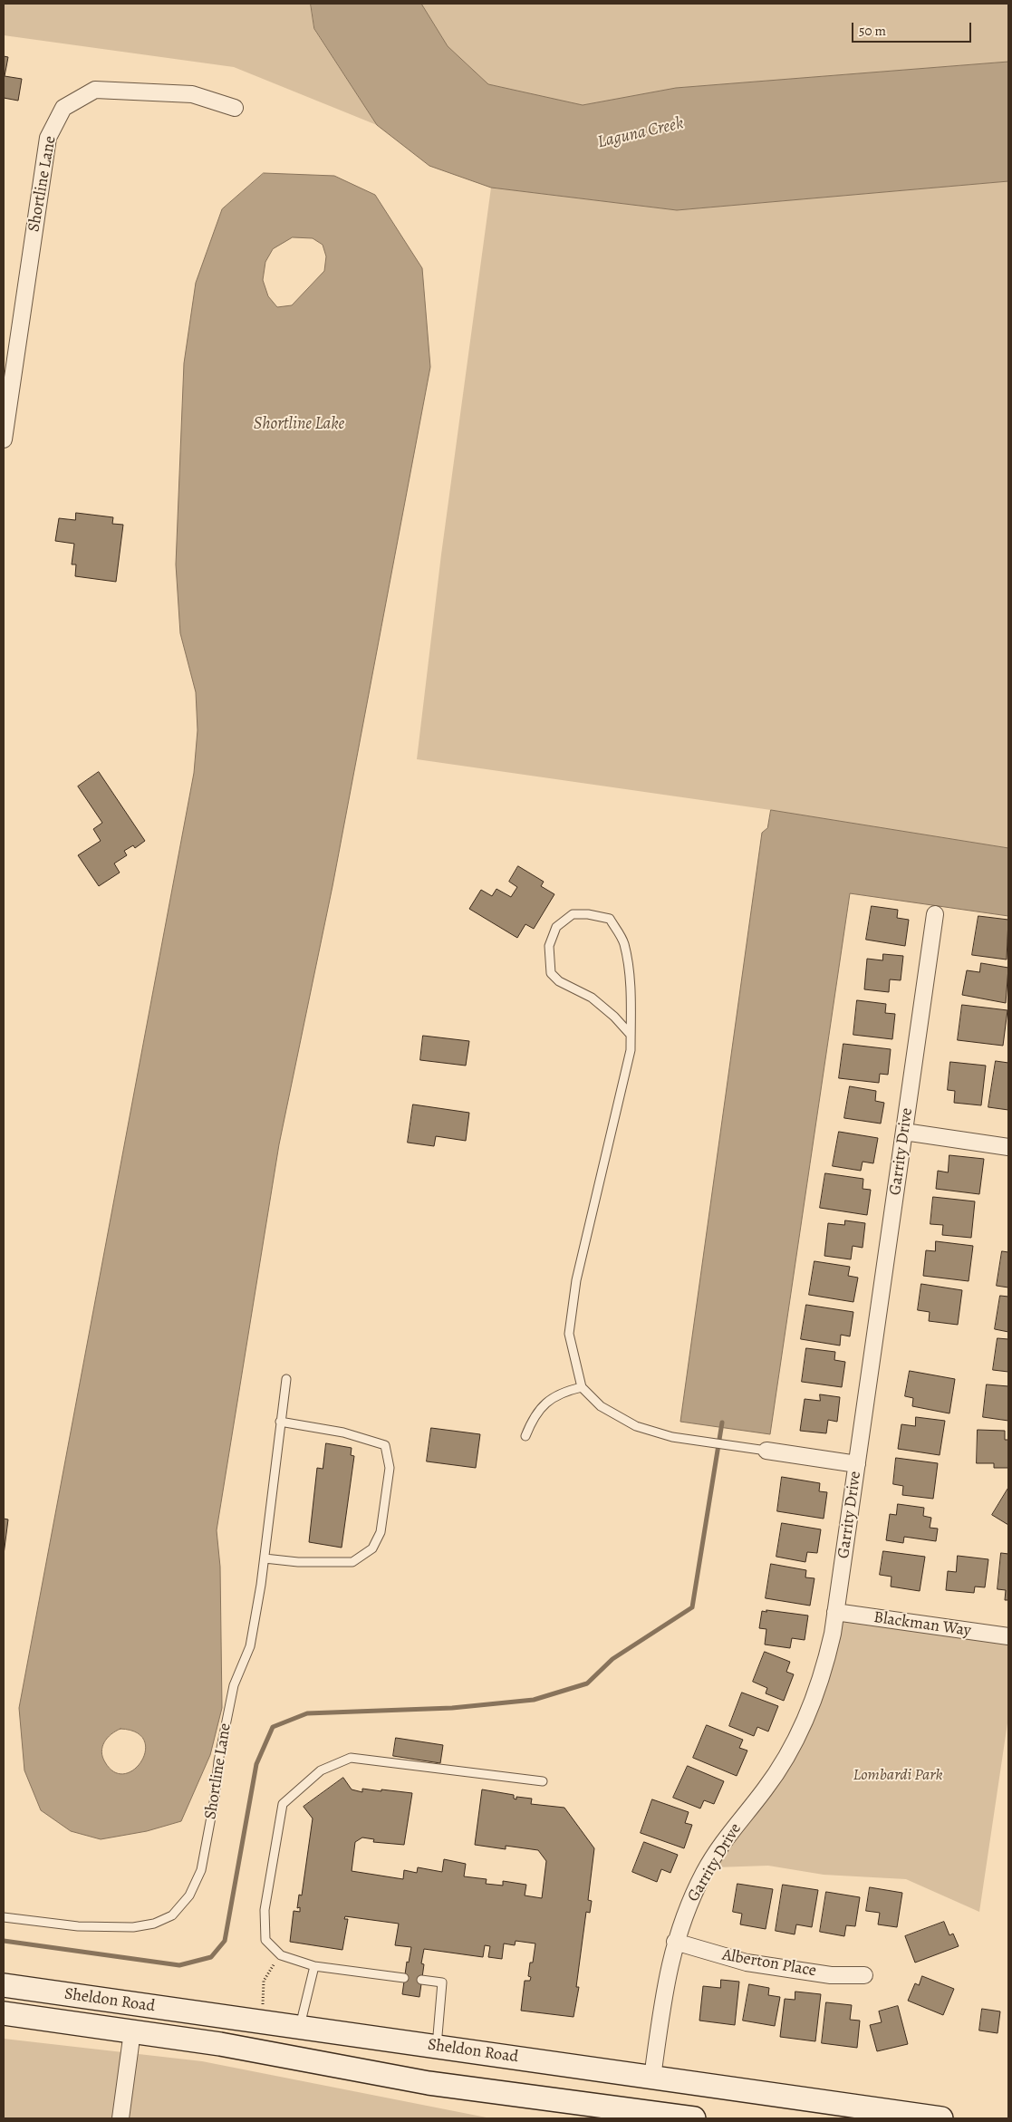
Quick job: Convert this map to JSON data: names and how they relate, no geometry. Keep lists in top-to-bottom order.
{
  "streets": {
    "main road": ["Sheldon Road"],
    "street": [
      "Shortline Lane",
      "Garrity Drive",
      "Blackman Way",
      "Alberton Place"
    ]
  },
  "crossings": [
    ["Garrity Drive", "Blackman Way"],
    ["Garrity Drive", "Alberton Place"],
    ["Garrity Drive", "Sheldon Road"]
  ],
  "water": ["Laguna Creek", "Shortline Lake"],
  "parks": ["Lombardi Park"],
  "scale_bar": "50 m"
}
